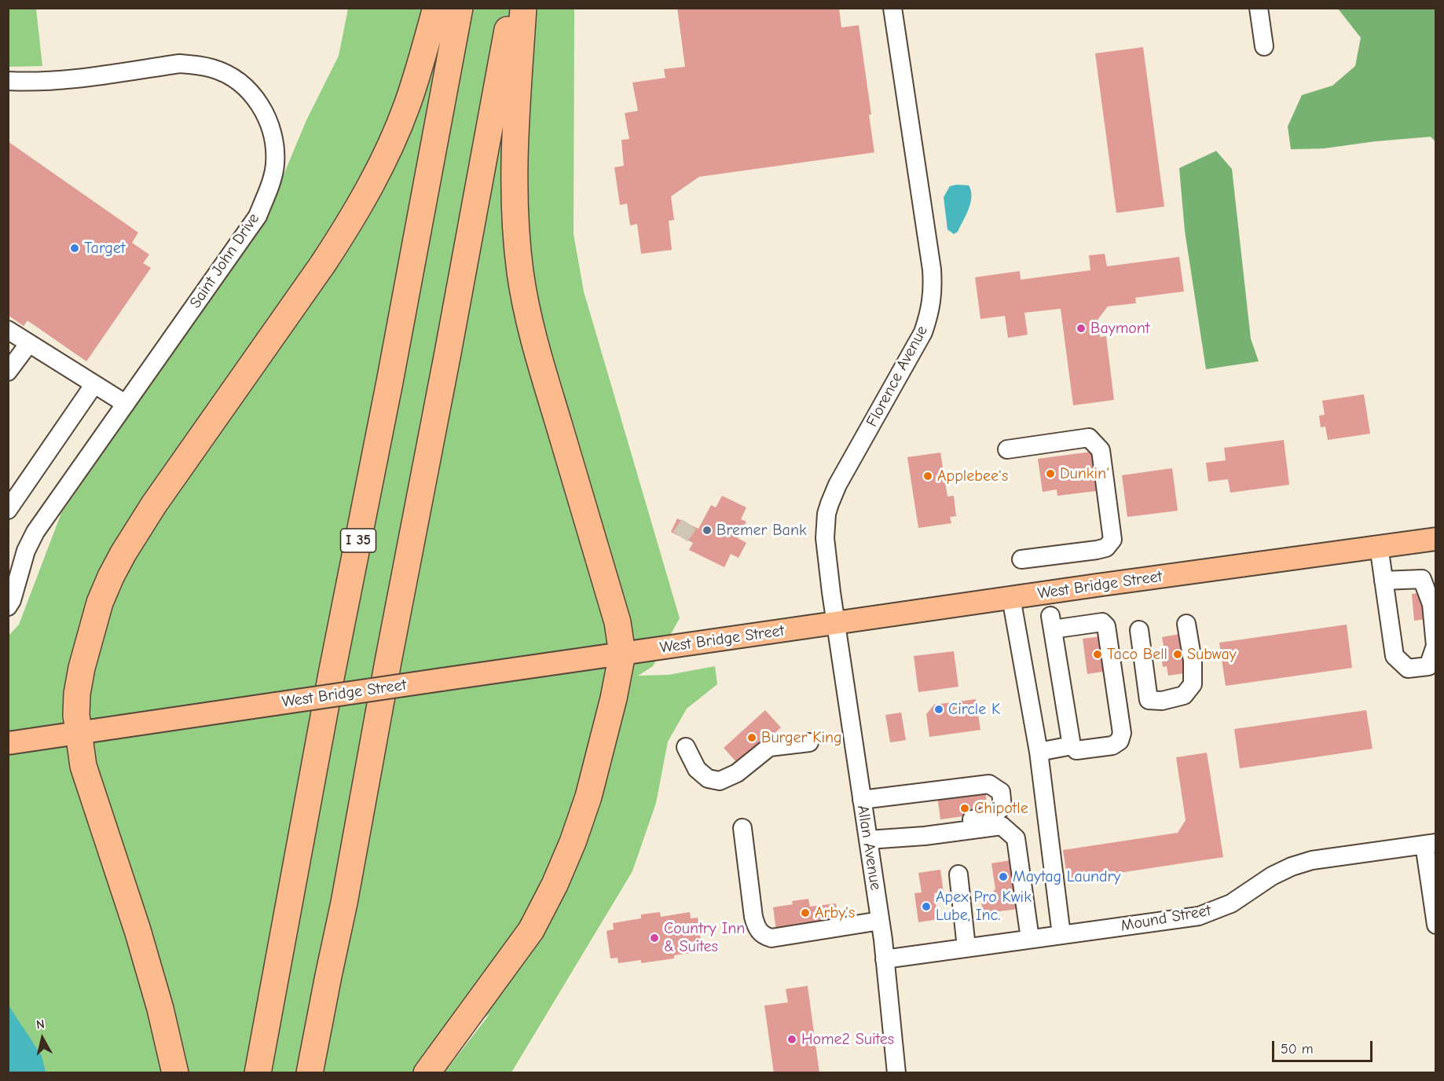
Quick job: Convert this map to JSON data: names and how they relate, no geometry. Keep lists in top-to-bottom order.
{
  "streets": {
    "highway": ["I 35"],
    "main road": ["West Bridge Street"],
    "street": [
      "Saint John Drive",
      "Florence Avenue",
      "Allan Avenue",
      "Mound Street"
    ]
  },
  "crossings": [
    ["Florence Avenue", "West Bridge Street"],
    ["Florence Avenue", "Allan Avenue"],
    ["West Bridge Street", "Allan Avenue"],
    ["Allan Avenue", "Mound Street"]
  ],
  "places": [
    "Target",
    "Baymont",
    "Dunkin'",
    "Applebee's",
    "Bremer Bank",
    "Taco Bell",
    "Subway",
    "Circle K",
    "Burger King",
    "Chipotle",
    "Maytag Laundry",
    "Apex Pro Kwik Lube, Inc.",
    "Arby's",
    "Country Inn & Suites",
    "Home2 Suites"
  ],
  "scale_bar": "50 m",
  "north": "top"
}
